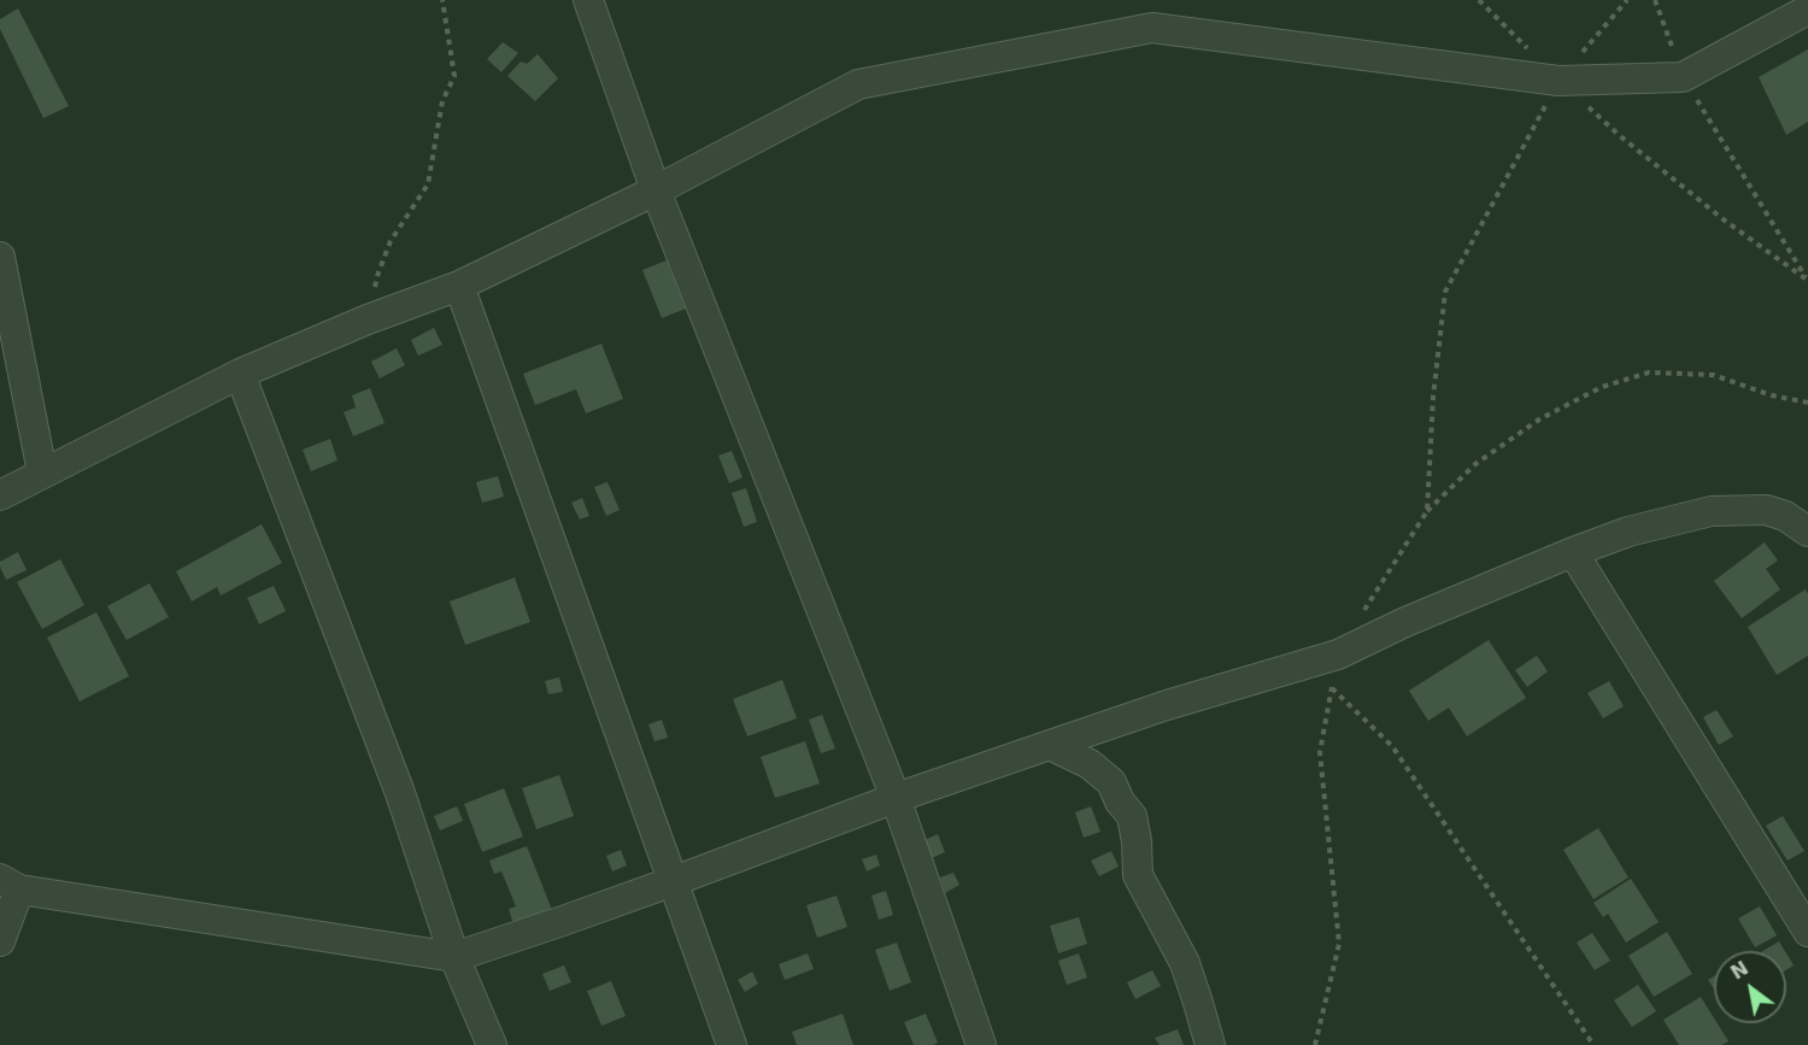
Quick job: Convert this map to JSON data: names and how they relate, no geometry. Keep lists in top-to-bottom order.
{
  "north": "top left"
}
